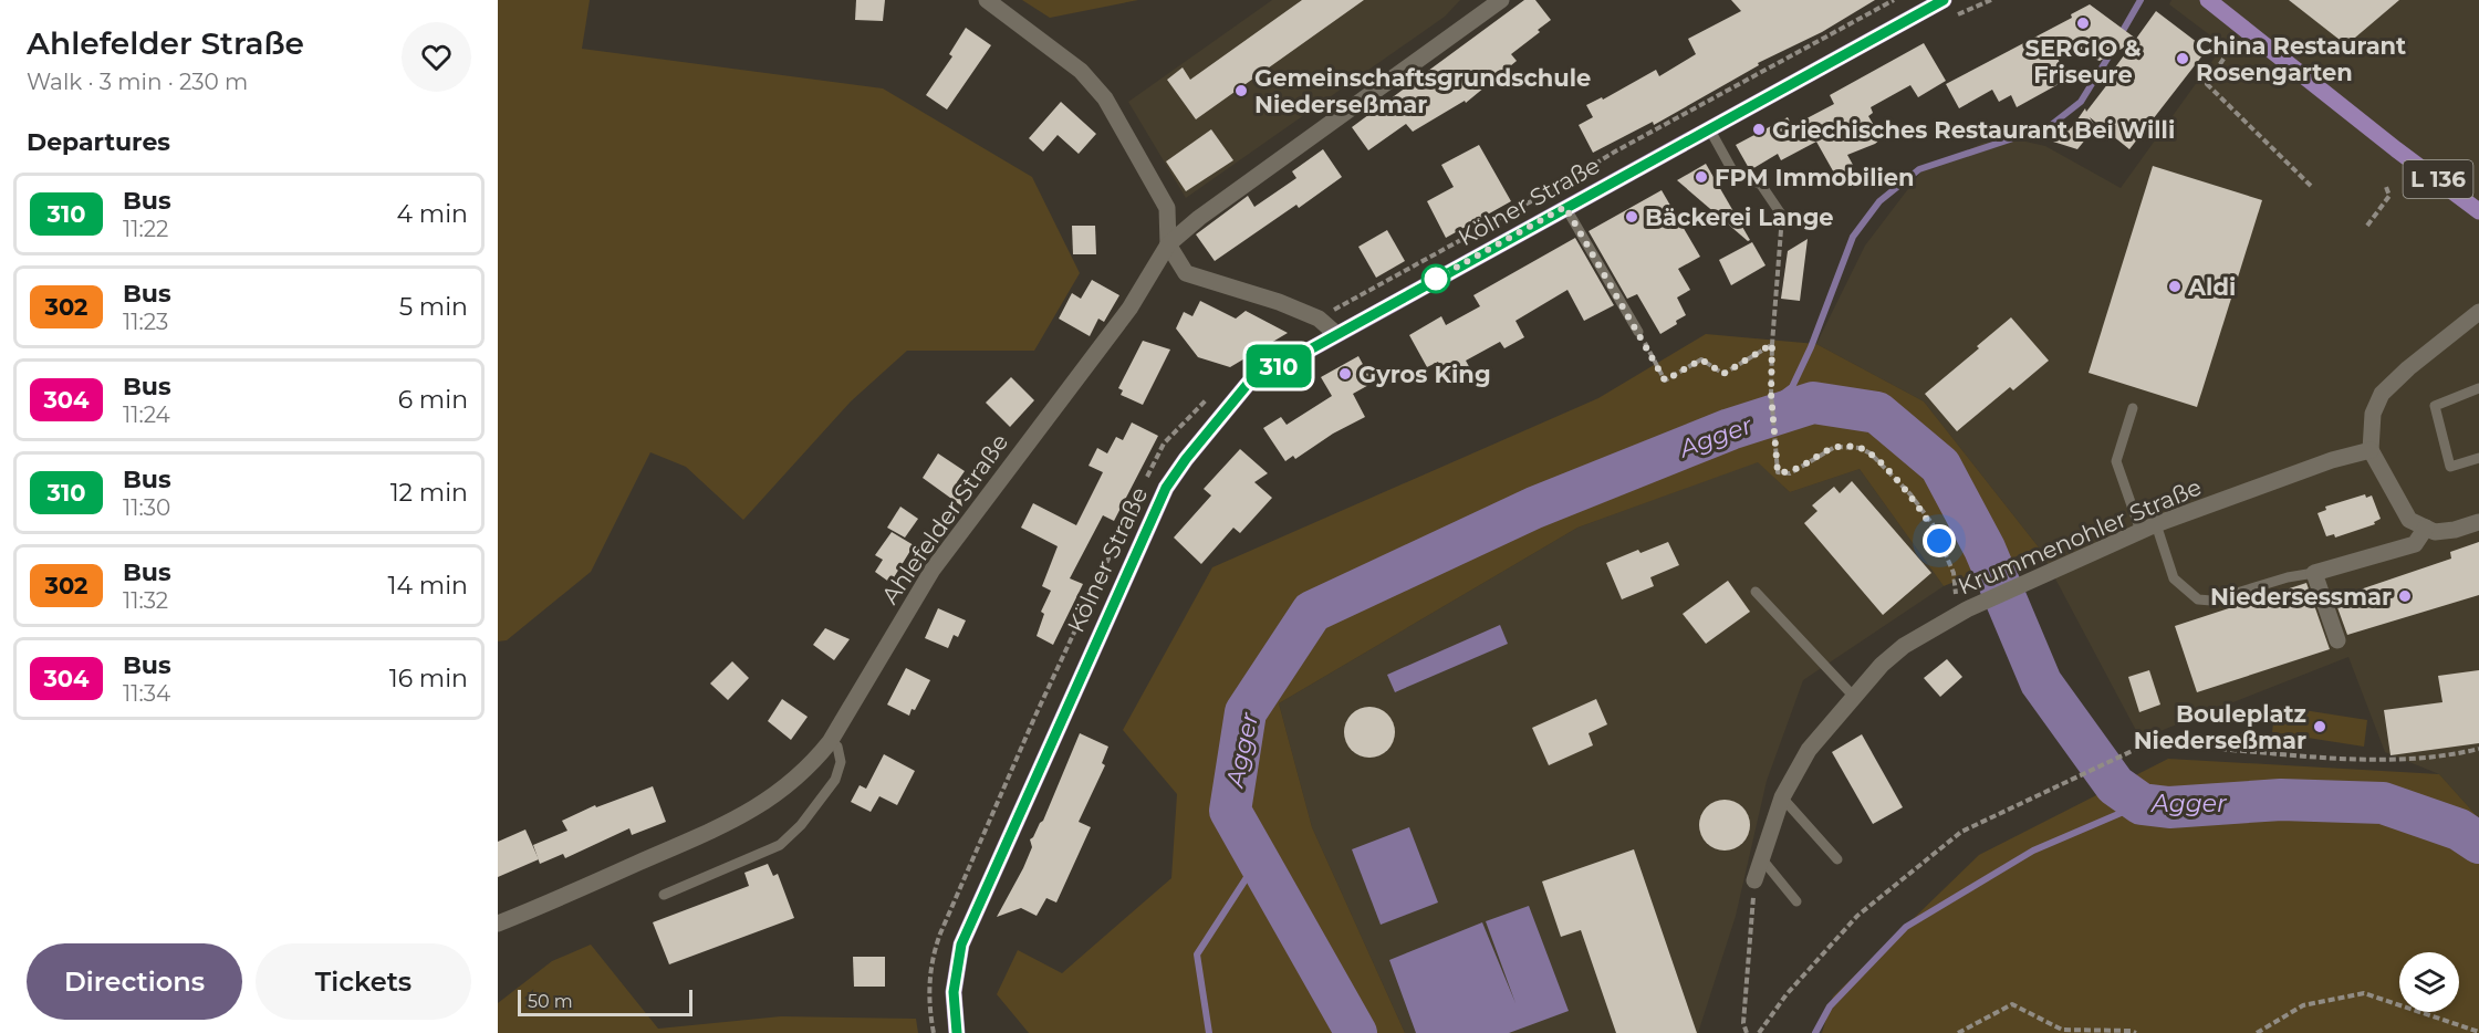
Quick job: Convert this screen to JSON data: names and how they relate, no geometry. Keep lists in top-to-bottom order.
{
  "streets": {
    "main road": ["L 136", "Kölner Straße"],
    "street": ["Ahlefelder Straße", "Krummenohler Straße"]
  },
  "water": ["Agger"],
  "places": [
    "SERGIO & Friseure",
    "China Restaurant Rosengarten",
    "Gemeinschaftsgrundschule Niederseßmar",
    "Griechisches Restaurant Bei Willi",
    "FPM Immobilien",
    "Bäckerei Lange",
    "Aldi",
    "Gyros King",
    "Niedersessmar",
    "Bouleplatz Niederseßmar"
  ],
  "lines": ["bus line 310"],
  "scale_bar": "50 m",
  "page": {
    "heading": [
      ["Ahlefelder Straße", "Walk · 3 min · 230 m"],
      "Departures"
    ],
    "on_map": "310",
    "list": [
      {
        "mark": "310",
        "name": "Bus",
        "note": "11:22",
        "value": "4 min"
      },
      {
        "mark": "302",
        "name": "Bus",
        "note": "11:23",
        "value": "5 min"
      },
      {
        "mark": "304",
        "name": "Bus",
        "note": "11:24",
        "value": "6 min"
      },
      {
        "mark": "310",
        "name": "Bus",
        "note": "11:30",
        "value": "12 min"
      },
      {
        "mark": "302",
        "name": "Bus",
        "note": "11:32",
        "value": "14 min"
      },
      {
        "mark": "304",
        "name": "Bus",
        "note": "11:34",
        "value": "16 min"
      }
    ],
    "buttons": ["Directions", "Tickets"],
    "scale": "50 m"
  }
}
